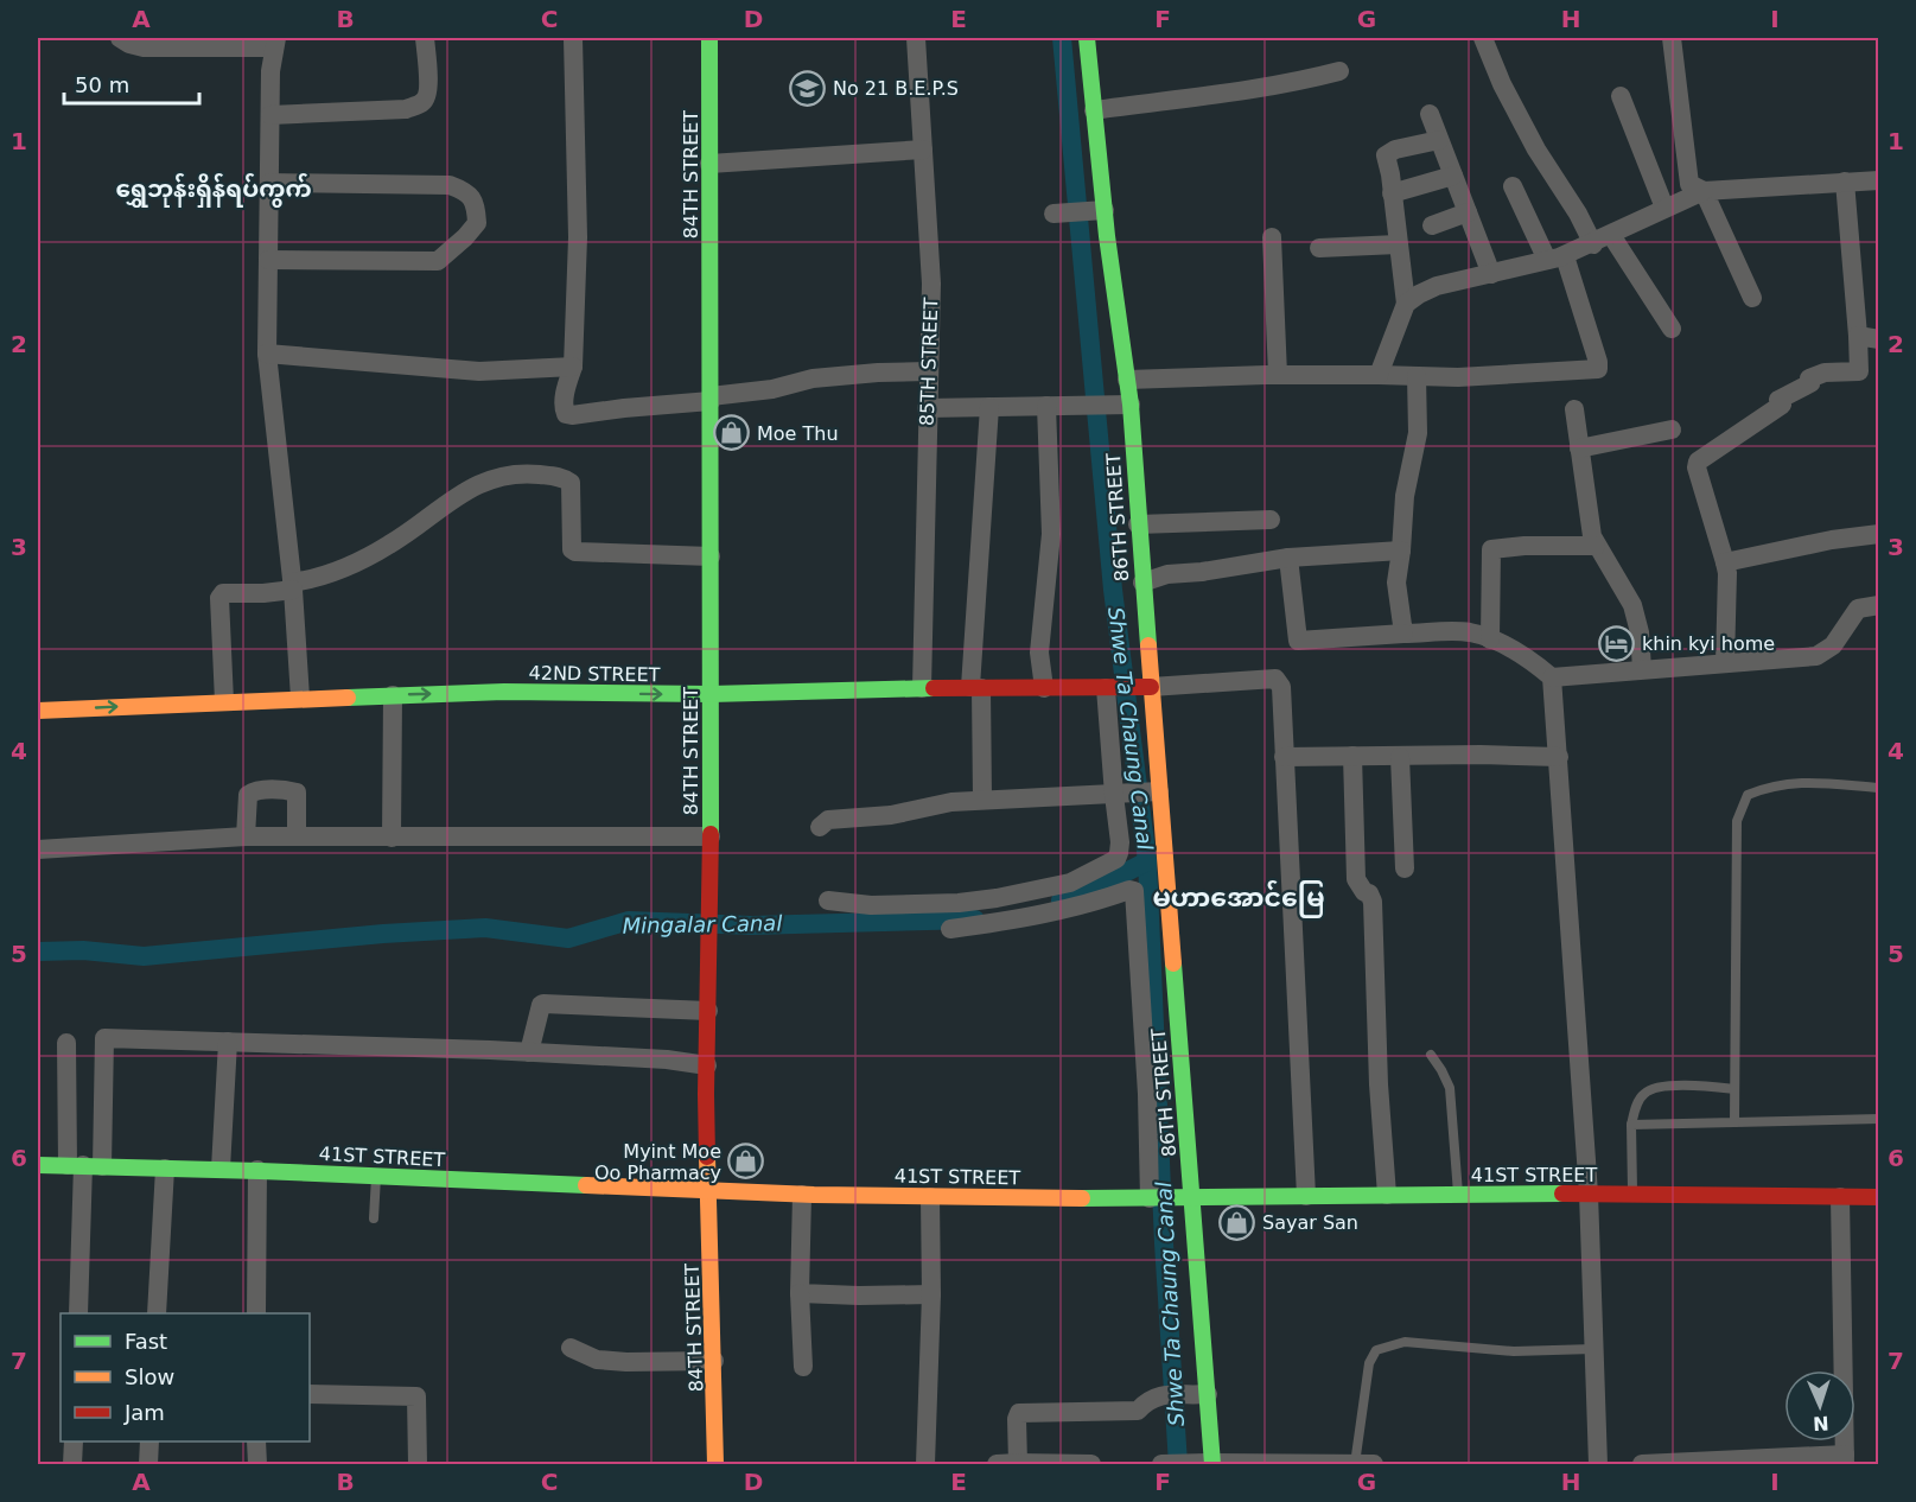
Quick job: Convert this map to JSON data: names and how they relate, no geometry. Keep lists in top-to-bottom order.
{
  "streets": {
    "main road": [
      "84TH STREET",
      "86TH STREET",
      "42ND STREET",
      "41ST STREET"
    ],
    "street": ["85TH STREET"]
  },
  "crossings": [
    ["84TH STREET", "42ND STREET"],
    ["84TH STREET", "41ST STREET"],
    ["85TH STREET", "42ND STREET"],
    ["86TH STREET", "42ND STREET"],
    ["86TH STREET", "41ST STREET"]
  ],
  "one_way": ["42ND STREET"],
  "districts": ["ရွှေဘုန်းရှိန်ရပ်ကွက်", "မဟာအောင်မြေ"],
  "water": ["Shwe Ta Chaung Canal", "Mingalar Canal"],
  "places": {
    "school or university": ["No 21 B.E.P.S"],
    "shop": ["Moe Thu", "Myint Moe Oo Pharmacy", "Sayar San"],
    "hotel": ["khin kyi home"]
  },
  "legend": ["Fast", "Slow", "Jam"],
  "scale_bar": "50 m",
  "north": "bottom",
  "grid": {
    "columns": [
      "A",
      "B",
      "C",
      "D",
      "E",
      "F",
      "G",
      "H",
      "I"
    ],
    "rows": [
      "1",
      "2",
      "3",
      "4",
      "5",
      "6",
      "7"
    ]
  }
}
